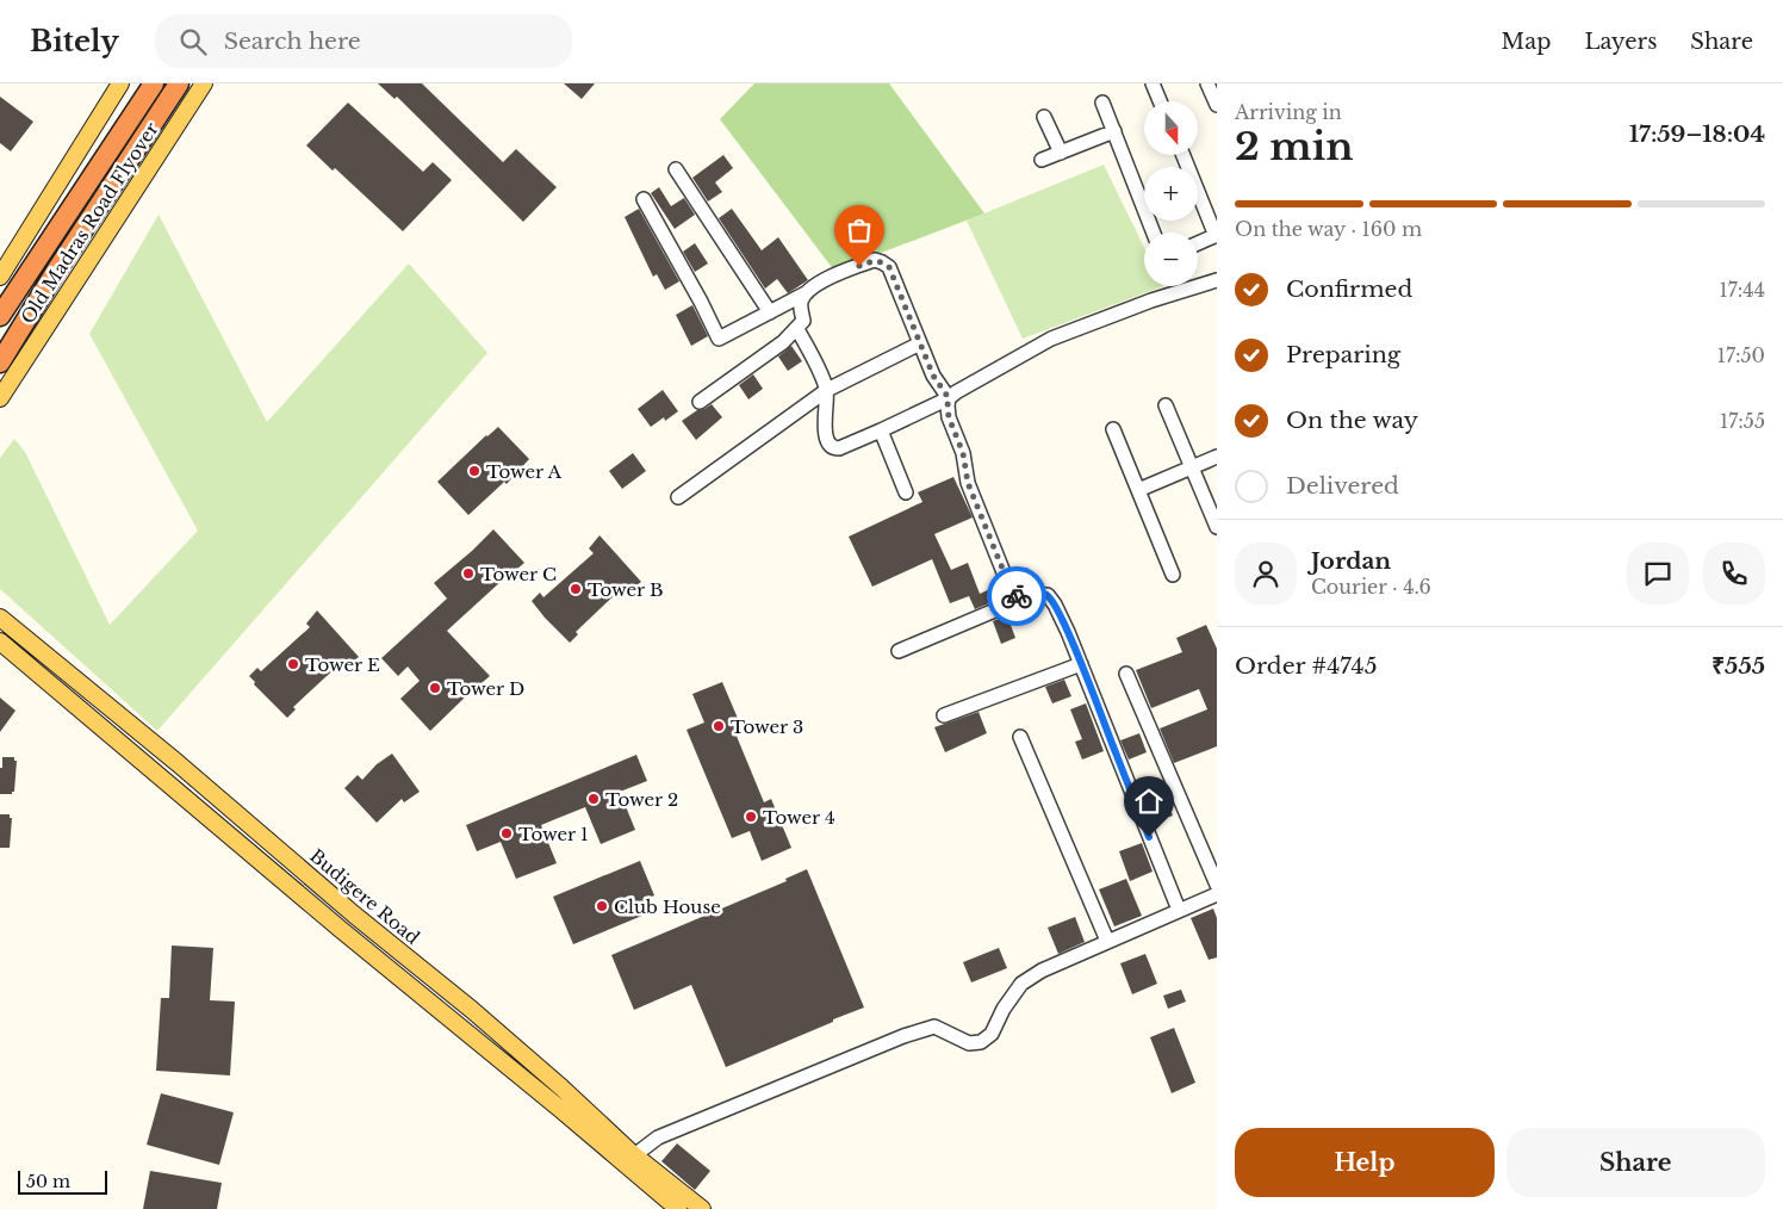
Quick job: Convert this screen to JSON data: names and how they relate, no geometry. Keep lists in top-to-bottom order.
{
  "streets": {
    "highway": ["Old Madras Road Flyover"],
    "main road": ["Budigere Road"]
  },
  "places": [
    "Tower A",
    "Tower C",
    "Tower B",
    "Tower E",
    "Tower D",
    "Tower 3",
    "Tower 2",
    "Tower 4",
    "Tower 1",
    "Club House"
  ],
  "scale_bar": "50 m",
  "north": "bottom",
  "page": {
    "header": "Bitely",
    "search": "Search here",
    "nav": ["Map", "Layers", "Share"],
    "heading": ["2 min", "Arriving in", "17:59–18:04"],
    "panel": [
      "Jordan",
      "Courier · 4.6",
      "Order #4745",
      "₹555"
    ],
    "map_buttons": ["+", "−"],
    "bar": "On the way · 160 m",
    "list": [
      ["Confirmed", "17:44"],
      ["Preparing", "17:50"],
      ["On the way", "17:55"],
      "Delivered"
    ],
    "buttons": ["Help", "Share"],
    "scale": "50 m"
  }
}
